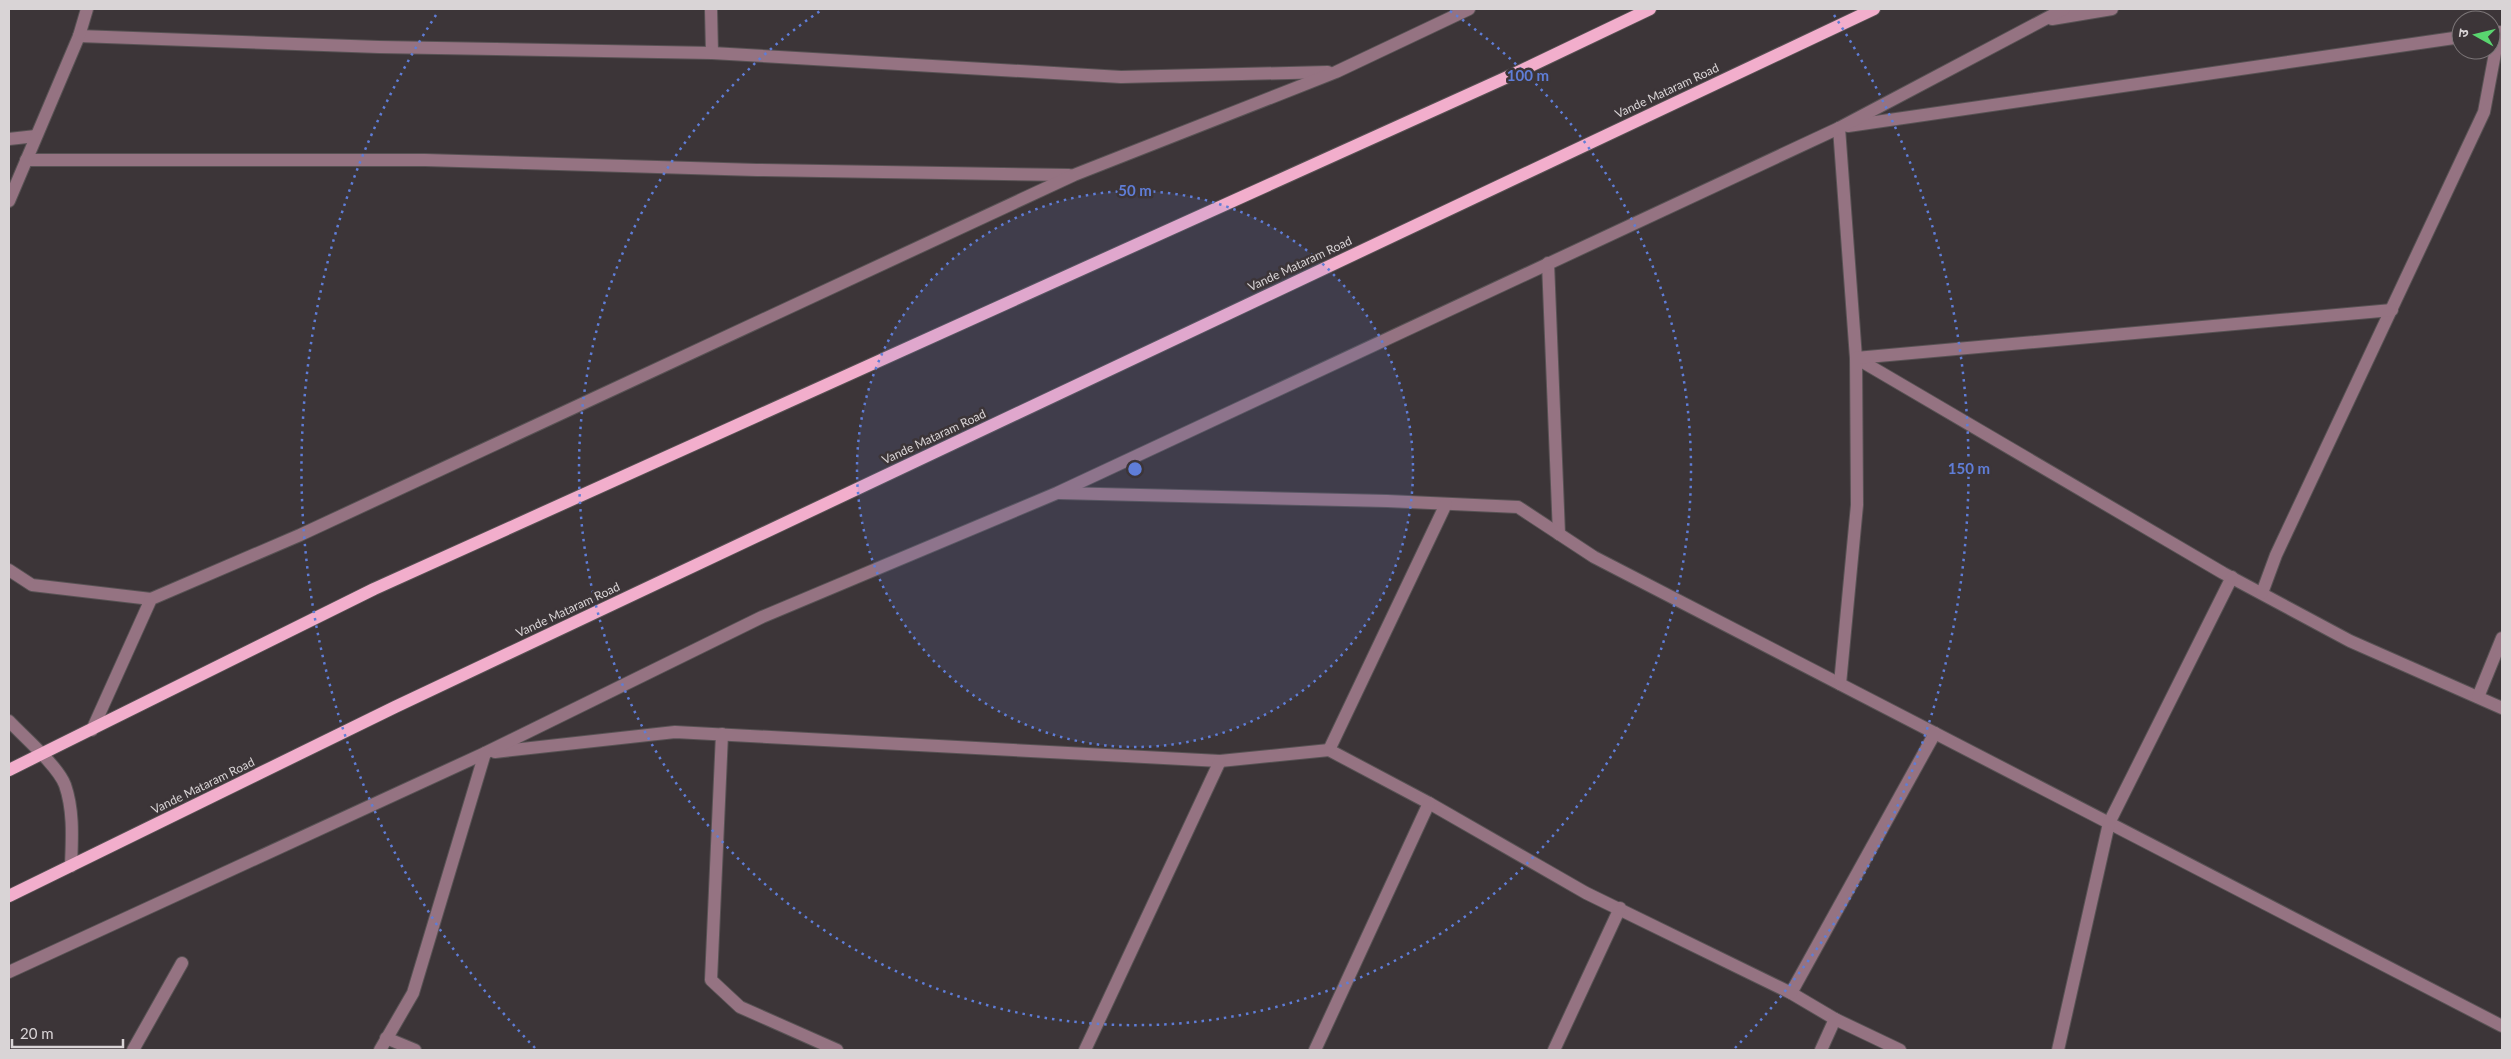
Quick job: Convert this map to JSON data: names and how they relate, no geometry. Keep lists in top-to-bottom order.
{
  "streets": {
    "main road": ["Vande Mataram Road"]
  },
  "scale_bar": "20 m",
  "north": "left",
  "rings": ["100 m", "50 m", "150 m"]
}
